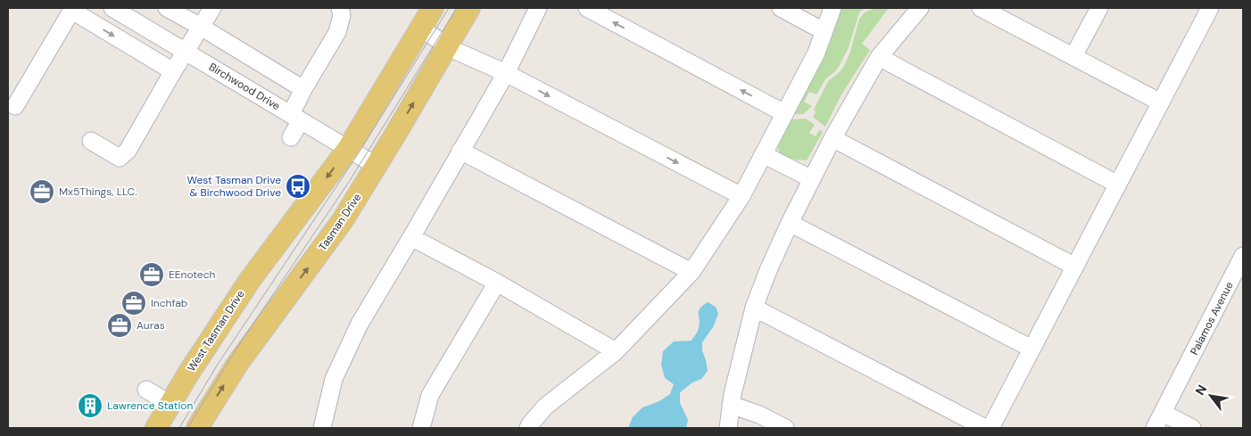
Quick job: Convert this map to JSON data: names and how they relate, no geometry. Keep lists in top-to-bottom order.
{
  "streets": {
    "main road": ["Tasman Drive", "West Tasman Drive"],
    "street": ["Birchwood Drive", "Palamos Avenue"]
  },
  "crossings": [
    ["Birchwood Drive", "Tasman Drive"],
    ["Birchwood Drive", "West Tasman Drive"]
  ],
  "one_way": ["West Tasman Drive"],
  "places": {
    "bus stop": ["West Tasman Drive & Birchwood Drive"],
    "office": [
      "Mx5Things, LLC.",
      "EEnotech",
      "Inchfab",
      "Auras"
    ],
    "building": ["Lawrence Station"]
  },
  "north": "top left"
}
